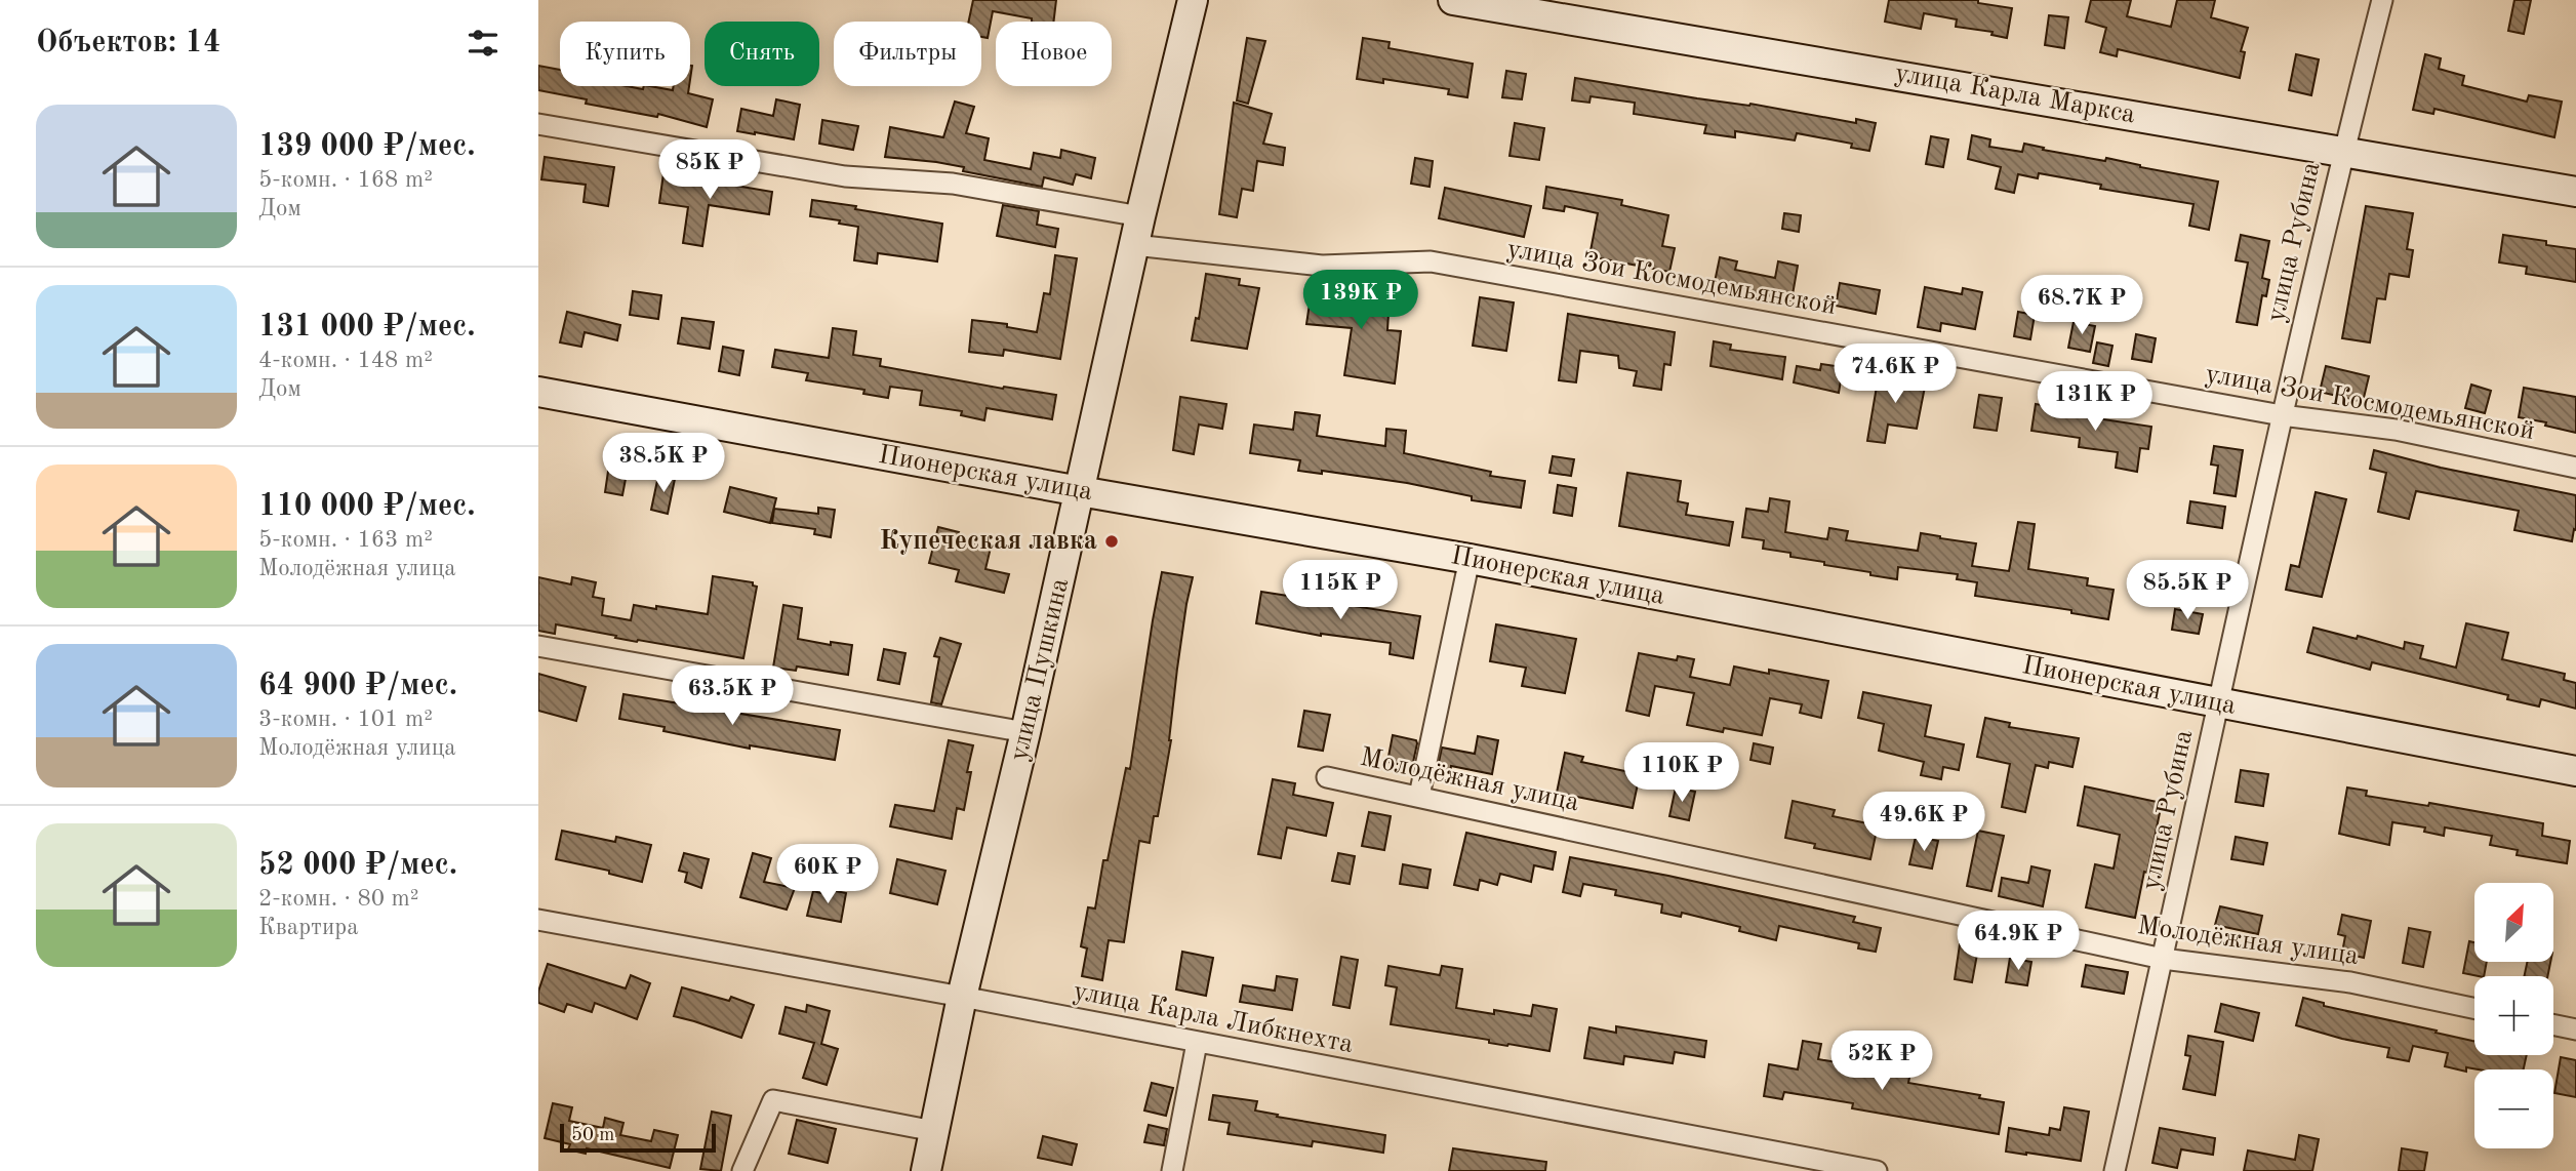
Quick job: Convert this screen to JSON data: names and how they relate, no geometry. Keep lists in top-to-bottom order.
{
  "streets": {
    "street": [
      "улица Карла Маркса",
      "улица Рубина",
      "улица Зои Космодемьянской",
      "Пионерская улица",
      "улица Пушкина",
      "Молодёжная улица",
      "улица Карла Либкнехта"
    ]
  },
  "crossings": [
    ["улица Карла Маркса", "улица Рубина"],
    ["улица Рубина", "улица Зои Космодемьянской"],
    ["улица Рубина", "Пионерская улица"],
    ["улица Рубина", "Молодёжная улица"],
    ["улица Зои Космодемьянской", "улица Пушкина"],
    ["Пионерская улица", "улица Пушкина"],
    ["улица Пушкина", "улица Карла Либкнехта"]
  ],
  "places": ["Купеческая лавка"],
  "scale_bar": "50 m",
  "north": "top right",
  "page": {
    "heading": "Объектов: 14",
    "chip": [
      "Купить",
      "Снять",
      "Фильтры",
      "Новое"
    ],
    "list": [
      {
        "name": "139 000 ₽/мес.",
        "note": "5-комн. · 168 m² · Дом"
      },
      {
        "name": "131 000 ₽/мес.",
        "note": "4-комн. · 148 m² · Дом"
      },
      {
        "name": "110 000 ₽/мес.",
        "note": "5-комн. · 163 m² · Молодёжная улица"
      },
      {
        "name": "64 900 ₽/мес.",
        "note": "3-комн. · 101 m² · Молодёжная улица"
      },
      {
        "name": "52 000 ₽/мес.",
        "note": "2-комн. · 80 m² · Квартира"
      }
    ],
    "price": [
      "85K ₽",
      "139K ₽",
      "68.7K ₽",
      "74.6K ₽",
      "131K ₽",
      "38.5K ₽",
      "115K ₽",
      "85.5K ₽",
      "63.5K ₽",
      "110K ₽",
      "49.6K ₽",
      "60K ₽",
      "64.9K ₽",
      "52K ₽"
    ],
    "map_buttons": ["+", "−"],
    "scale": "50 m"
  }
}
